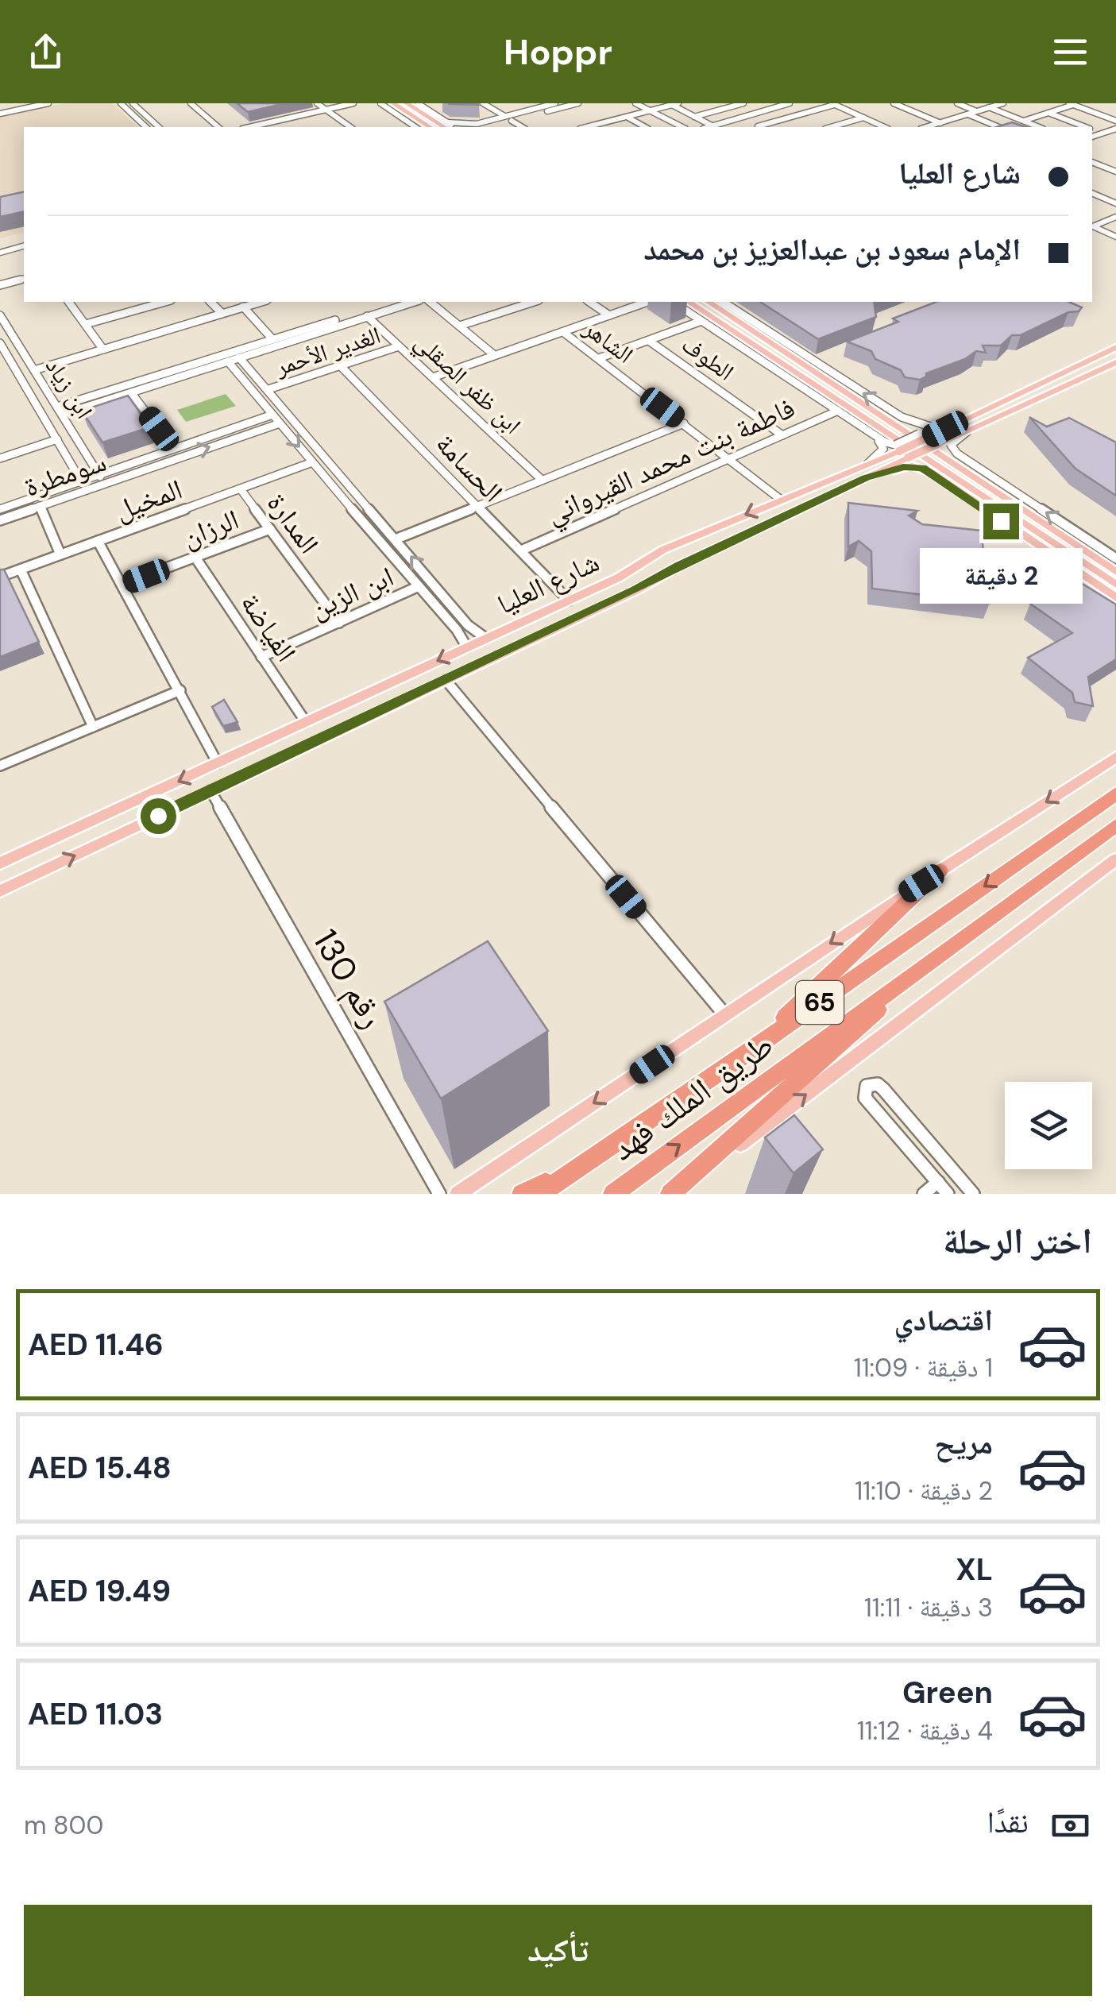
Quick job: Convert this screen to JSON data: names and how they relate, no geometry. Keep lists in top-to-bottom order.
{
  "streets": {
    "highway": ["65", "طريق الملك فهد"],
    "main road": ["شارع العليا"],
    "street": [
      "الشاهر",
      "الغدير الأحمر",
      "الطوف",
      "ابن ظفر الصقلي",
      "ابن زياد",
      "فاطمة بنت محمد القيرواني",
      "الحسامة",
      "سومطرة",
      "المخيل",
      "المدارة",
      "الرزان",
      "ابن الزين",
      "الفياضة",
      "رقم 130"
    ]
  },
  "crossings": [
    ["الشاهر", "فاطمة بنت محمد القيرواني"],
    ["الشاهر", "شارع العليا"],
    ["الغدير الأحمر", "ابن ظفر الصقلي"],
    ["الغدير الأحمر", "الحسامة"],
    ["الطوف", "فاطمة بنت محمد القيرواني"],
    ["ابن زياد", "سومطرة"],
    ["فاطمة بنت محمد القيرواني", "الحسامة"],
    ["الحسامة", "شارع العليا"],
    ["المخيل", "المدارة"],
    ["المدارة", "الرزان"],
    ["المدارة", "ابن الزين"],
    ["الرزان", "الفياضة"],
    ["شارع العليا", "الفياضة"],
    ["شارع العليا", "رقم 130"],
    ["ابن الزين", "الفياضة"]
  ],
  "page": {
    "header": "Hoppr",
    "banner": ["شارع العليا", "الإمام سعود بن عبدالعزيز بن محمد"],
    "bubble": "2 دقيقة",
    "heading": "اختر الرحلة",
    "list": [
      {
        "name": "اقتصادي",
        "note": "1 دقيقة · 11:09",
        "value": "AED 11.46"
      },
      {
        "name": "مريح",
        "note": "2 دقيقة · 11:10",
        "value": "AED 15.48"
      },
      {
        "name": "XL",
        "note": "3 دقيقة · 11:11",
        "value": "AED 19.49"
      },
      {
        "name": "Green",
        "note": "4 دقيقة · 11:12",
        "value": "AED 11.03"
      }
    ],
    "pay": ["نقدًا", "800 m"],
    "buttons": "تأكيد"
  }
}
